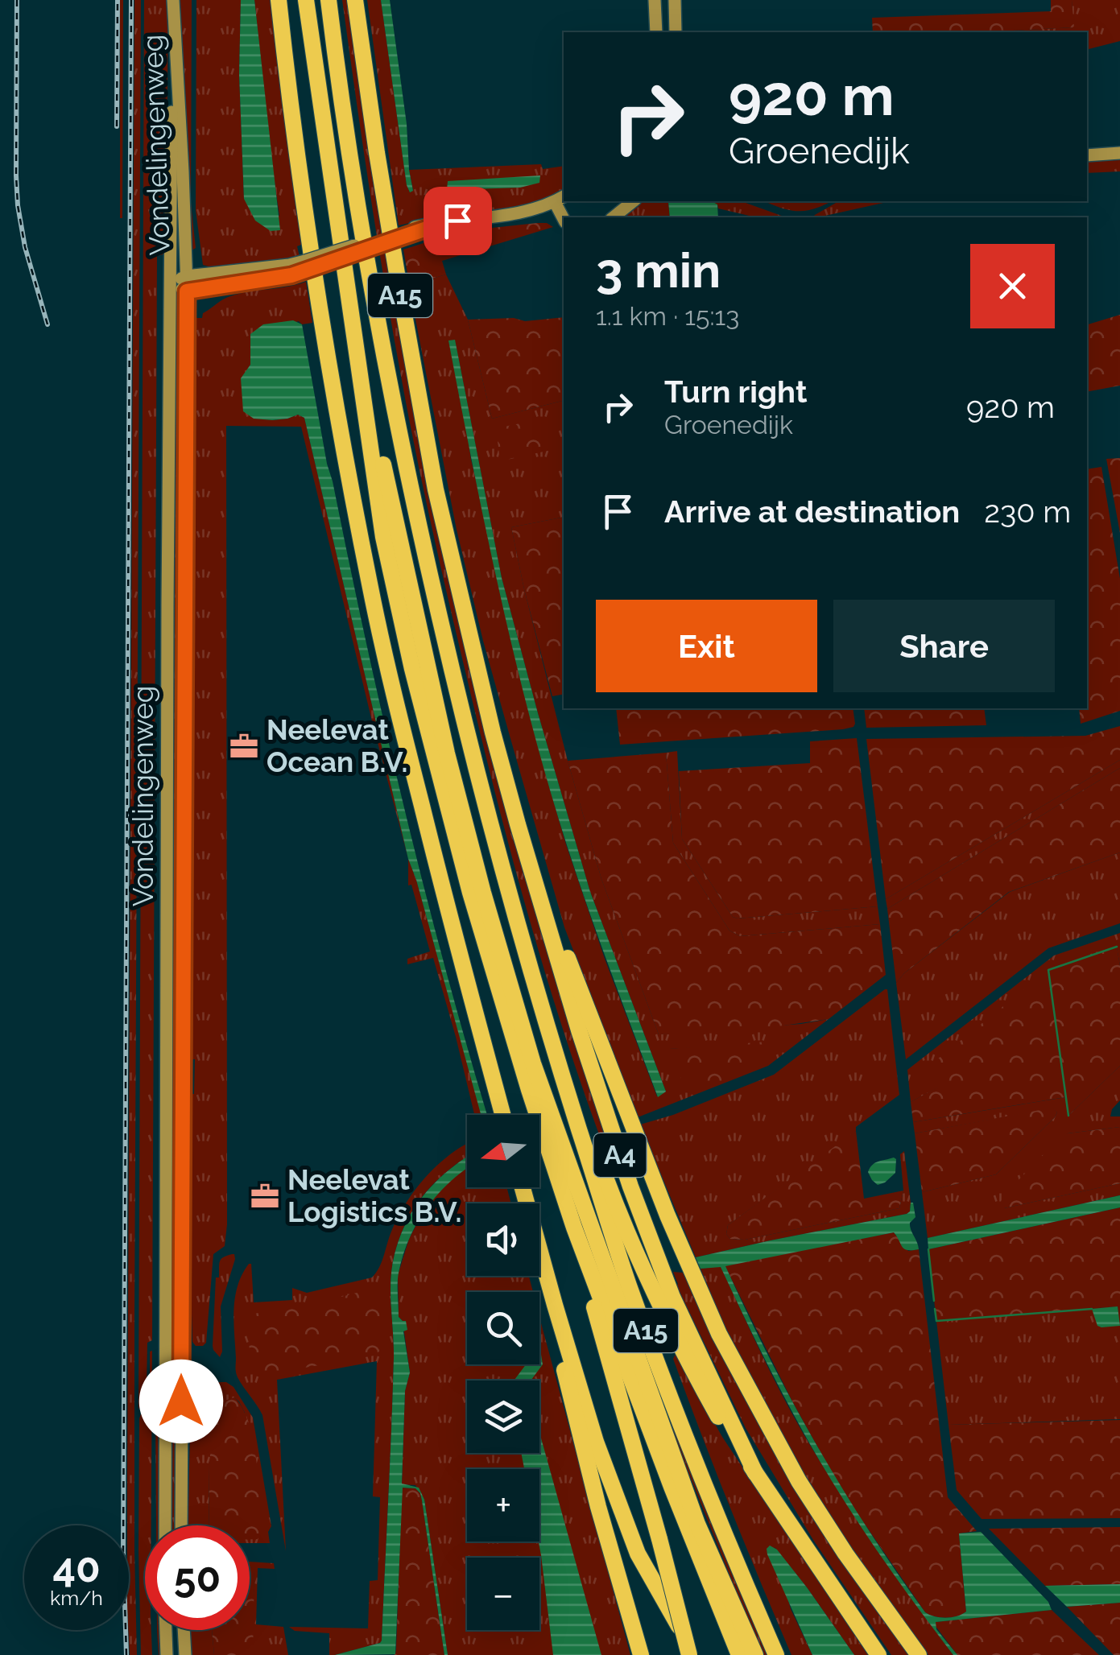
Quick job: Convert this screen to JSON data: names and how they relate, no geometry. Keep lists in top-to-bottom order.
{
  "streets": {
    "highway": ["A15", "A4"],
    "main road": ["Vondelingenweg"]
  },
  "crossings": [
    ["A15", "A4"]
  ],
  "places": {
    "office": ["Neelevat Ocean B.V.", "Neelevat Logistics B.V."]
  },
  "north": "left",
  "page": {
    "turn": ["920 m", "Groenedijk"],
    "heading": ["3 min", "1.1 km · 15:13"],
    "list": [
      {
        "name": "Turn right",
        "note": "Groenedijk",
        "value": "920 m"
      },
      {
        "name": "Arrive at destination",
        "value": "230 m"
      }
    ],
    "buttons": ["Exit", "Share"],
    "map_buttons": ["+", "−"],
    "speed": "40 km/h",
    "limit": "50"
  }
}
